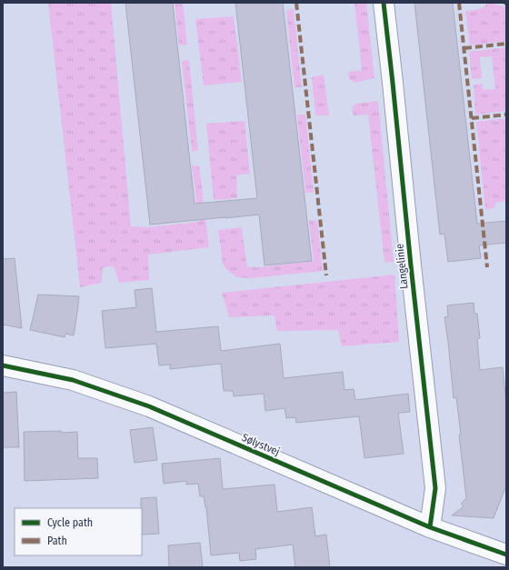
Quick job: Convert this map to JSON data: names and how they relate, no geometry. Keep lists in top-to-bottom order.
{
  "streets": {
    "street": ["Langelinie", "Sølystvej"]
  },
  "crossings": [
    ["Langelinie", "Sølystvej"]
  ],
  "legend": ["Cycle path", "Path"]
}
